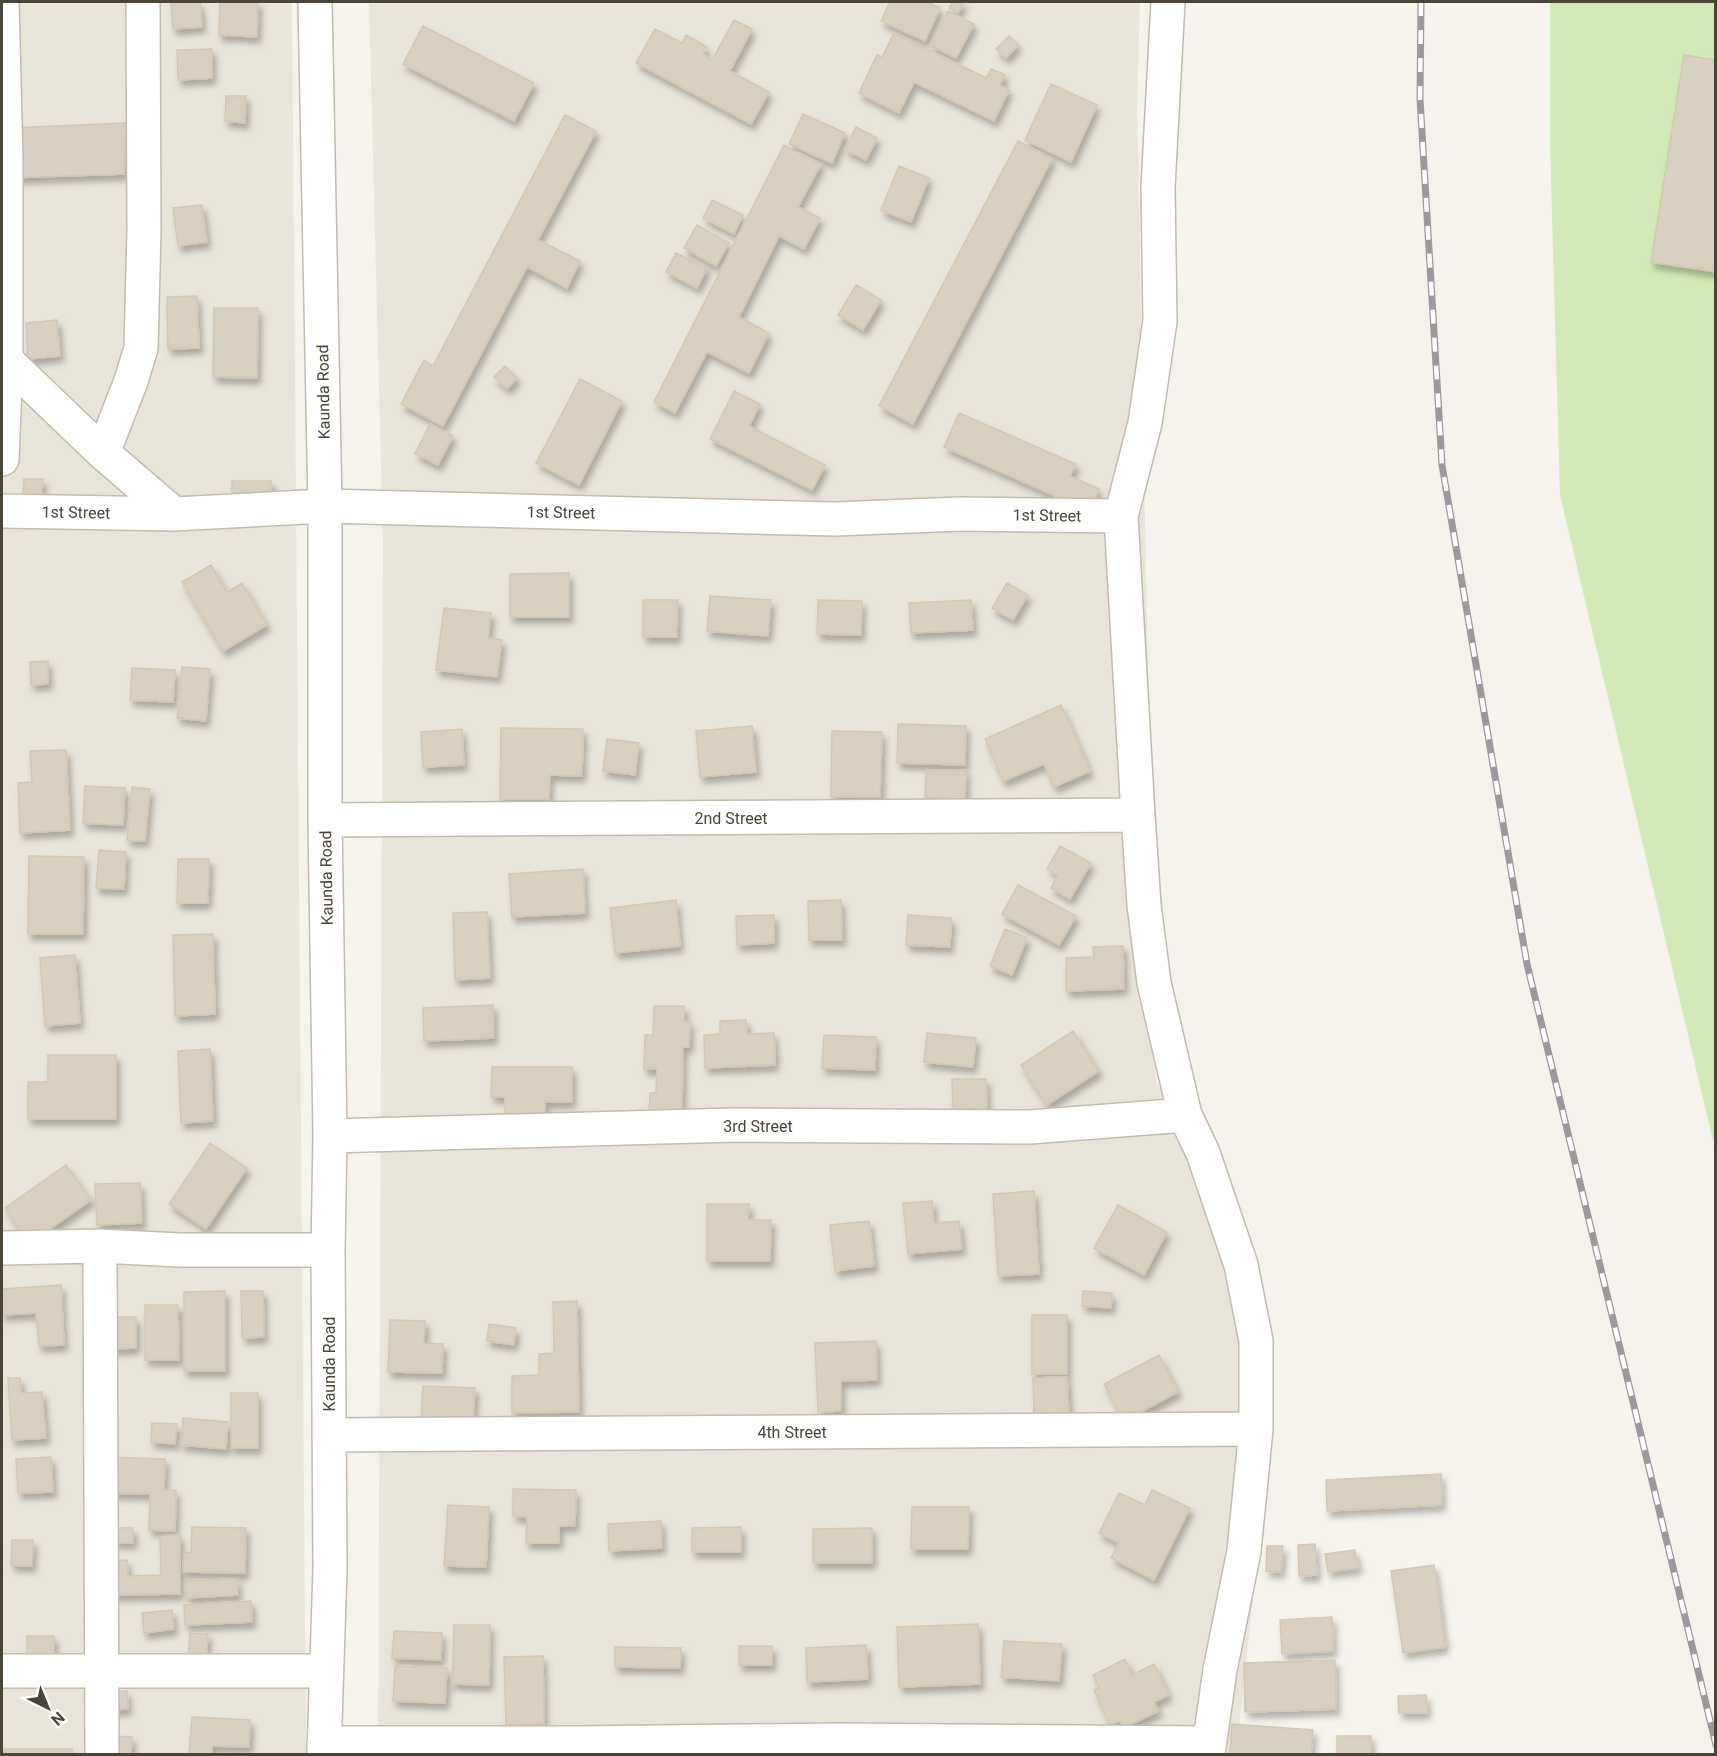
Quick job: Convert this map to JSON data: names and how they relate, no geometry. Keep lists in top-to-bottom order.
{
  "streets": {
    "street": [
      "Kaunda Road",
      "1st Street",
      "2nd Street",
      "3rd Street",
      "4th Street"
    ]
  },
  "crossings": [
    ["Kaunda Road", "1st Street"],
    ["Kaunda Road", "2nd Street"],
    ["Kaunda Road", "3rd Street"],
    ["Kaunda Road", "4th Street"]
  ],
  "north": "bottom right"
}
